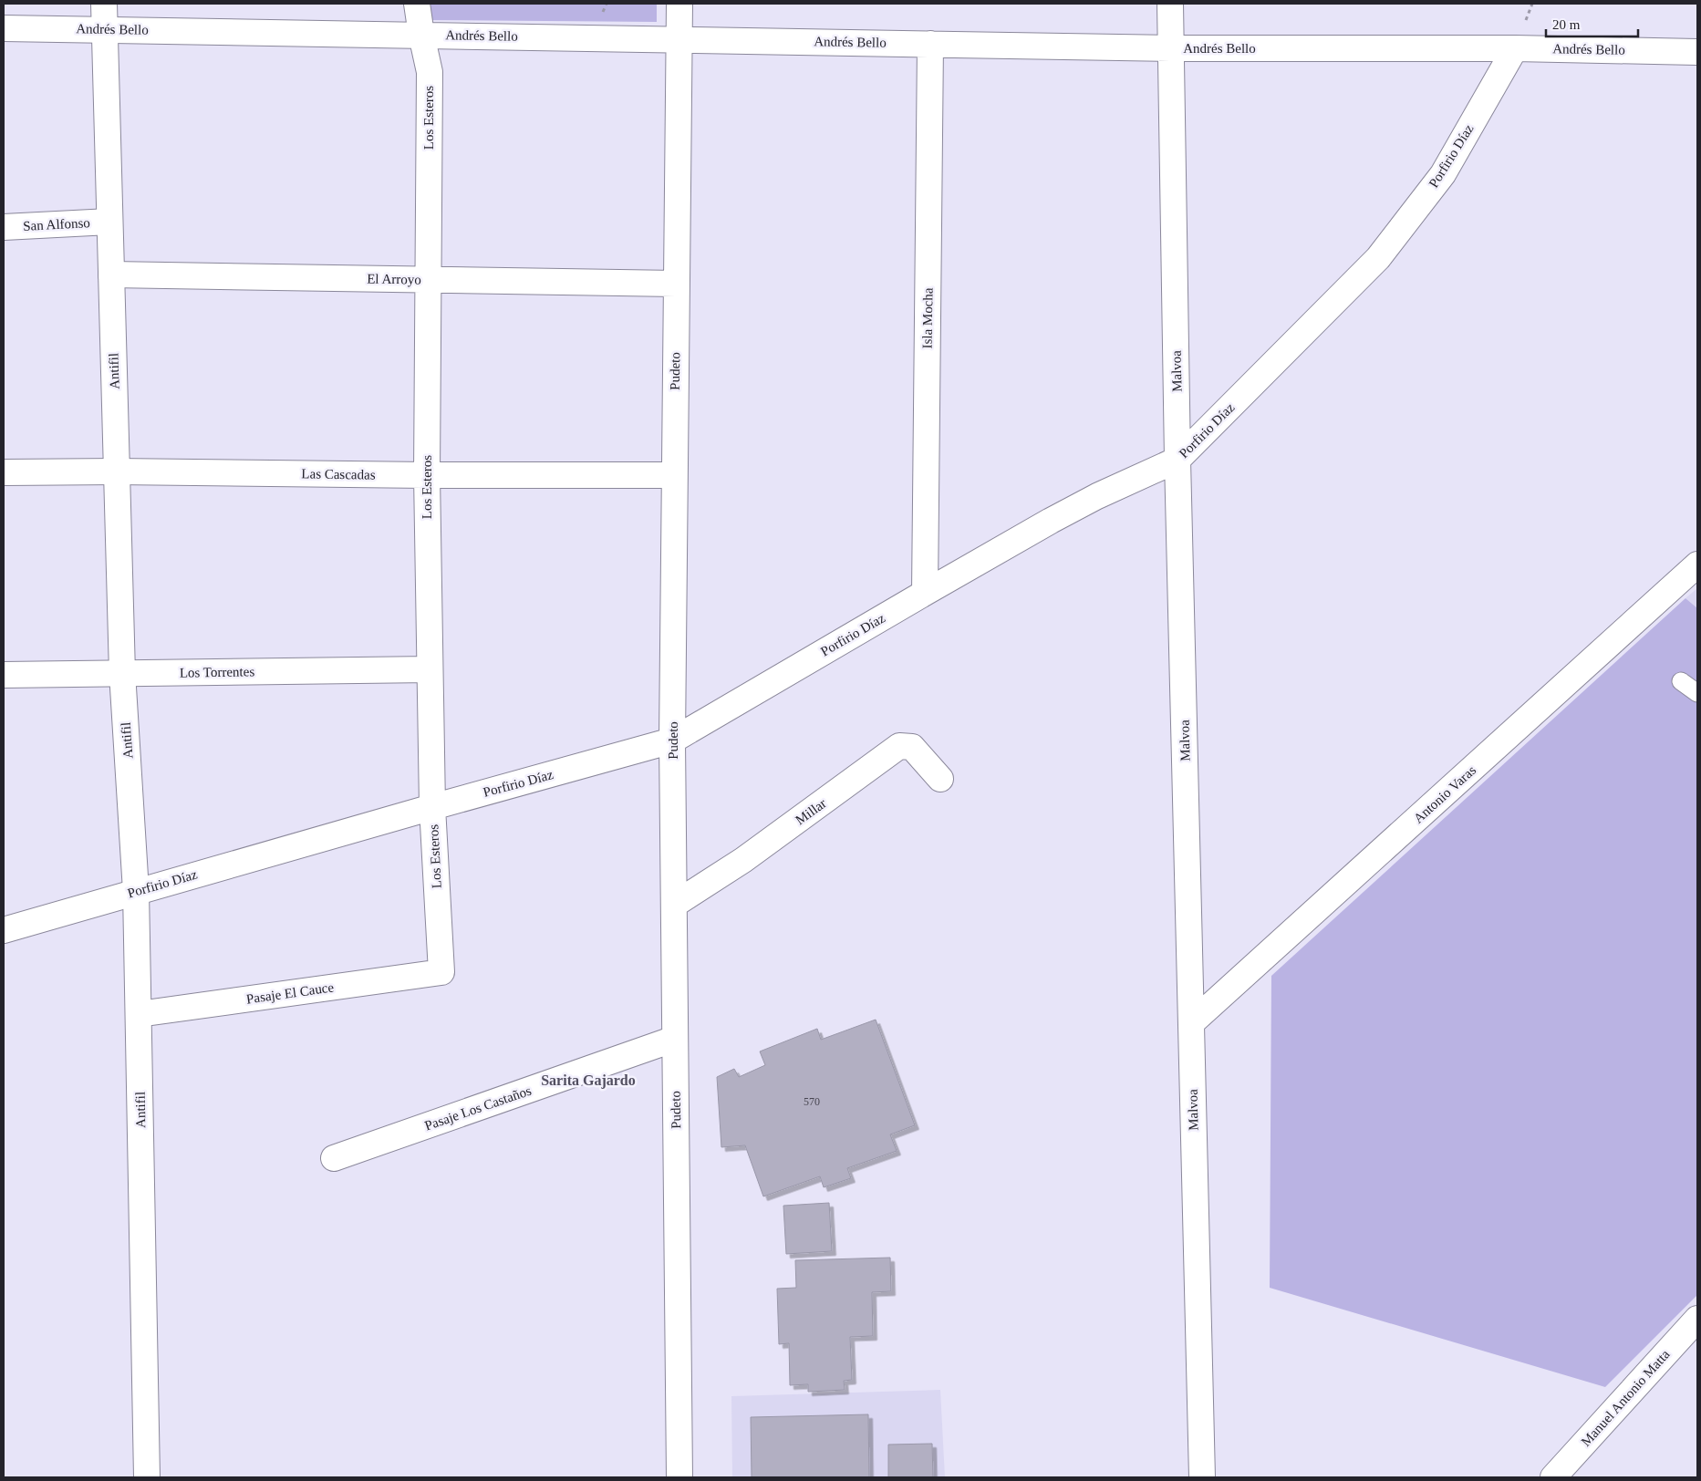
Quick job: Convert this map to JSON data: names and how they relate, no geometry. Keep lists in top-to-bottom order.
{
  "streets": {
    "street": [
      "Andrés Bello",
      "Los Esteros",
      "Porfirio Díaz",
      "San Alfonso",
      "El Arroyo",
      "Isla Mocha",
      "Antifil",
      "Pudeto",
      "Malvoa",
      "Las Cascadas",
      "Los Torrentes",
      "Antonio Varas",
      "Millar",
      "Pasaje El Cauce",
      "Pasaje Los Castaños",
      "Manuel Antonio Matta"
    ]
  },
  "crossings": [
    ["Andrés Bello", "Los Esteros"],
    ["Andrés Bello", "Porfirio Díaz"],
    ["Andrés Bello", "Isla Mocha"],
    ["Andrés Bello", "Antifil"],
    ["Andrés Bello", "Pudeto"],
    ["Andrés Bello", "Malvoa"],
    ["Los Esteros", "Porfirio Díaz"],
    ["Los Esteros", "El Arroyo"],
    ["Los Esteros", "Las Cascadas"],
    ["Los Esteros", "Los Torrentes"],
    ["Los Esteros", "Pasaje El Cauce"],
    ["Porfirio Díaz", "Isla Mocha"],
    ["Porfirio Díaz", "Antifil"],
    ["Porfirio Díaz", "Pudeto"],
    ["Porfirio Díaz", "Malvoa"],
    ["San Alfonso", "Antifil"],
    ["El Arroyo", "Antifil"],
    ["El Arroyo", "Pudeto"],
    ["Antifil", "Las Cascadas"],
    ["Antifil", "Los Torrentes"],
    ["Antifil", "Pasaje El Cauce"],
    ["Pudeto", "Las Cascadas"],
    ["Pudeto", "Millar"],
    ["Pudeto", "Pasaje Los Castaños"],
    ["Malvoa", "Antonio Varas"]
  ],
  "districts": ["Sarita Gajardo"],
  "house_numbers": ["570"],
  "scale_bar": "20 m"
}
